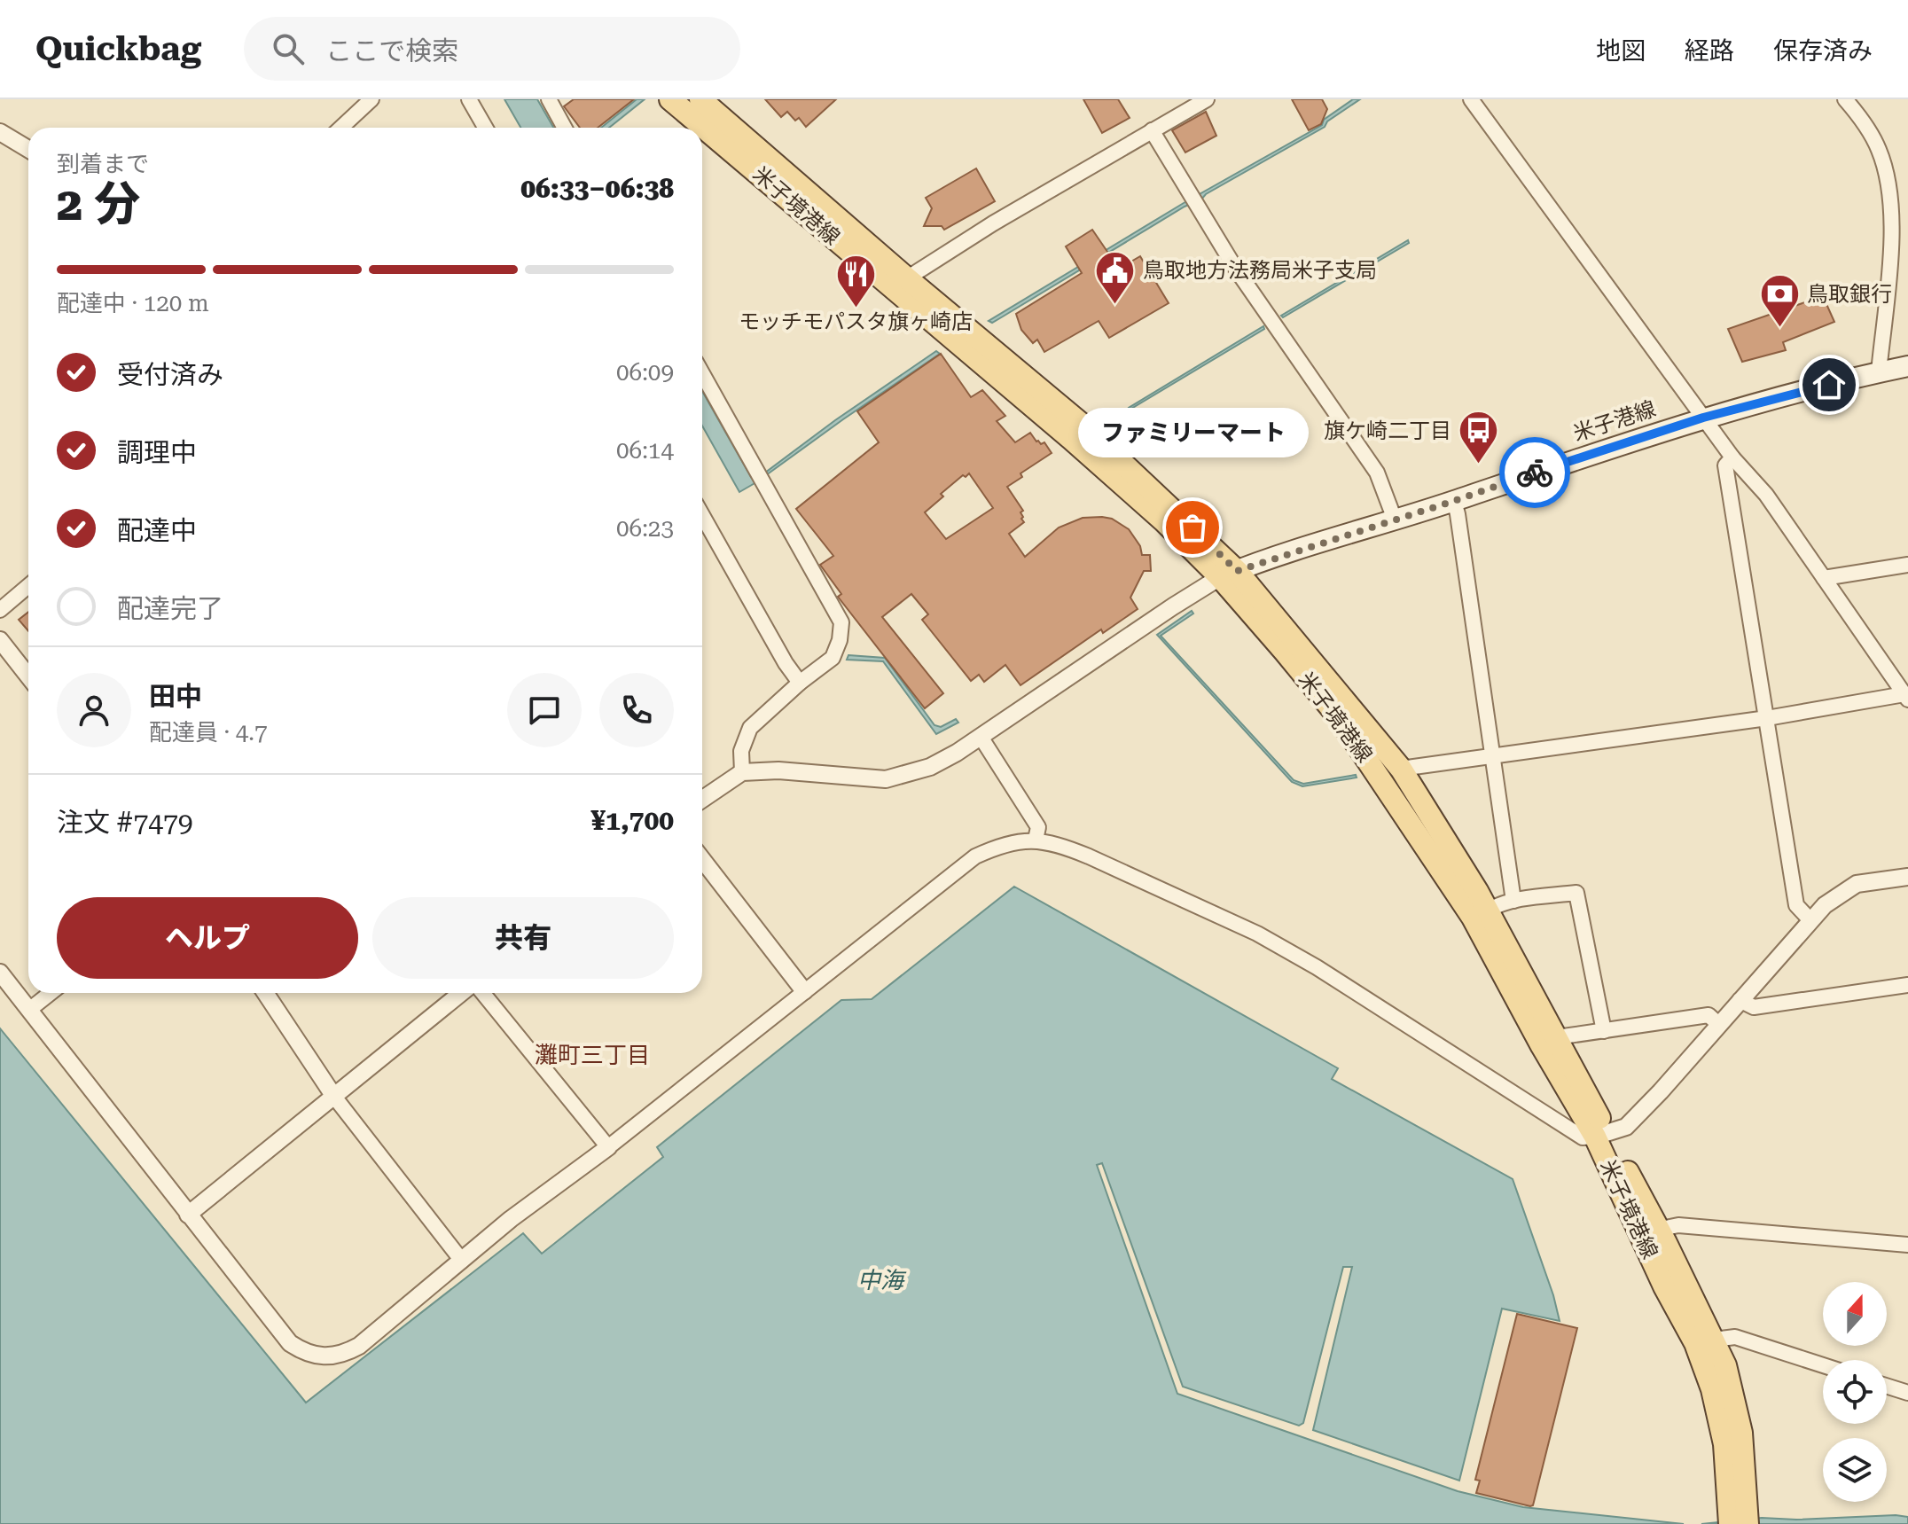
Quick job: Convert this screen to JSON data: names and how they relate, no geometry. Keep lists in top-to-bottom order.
{
  "streets": {
    "main road": ["米子境港線", "米子港線"]
  },
  "crossings": [
    ["米子境港線", "米子港線"]
  ],
  "districts": ["灘町三丁目"],
  "water": ["中海"],
  "places": {
    "public building": ["鳥取地方法務局米子支局"],
    "restaurant": ["モッチモパスタ旗ヶ崎店"],
    "bank": ["鳥取銀行"],
    "bus stop": ["旗ケ崎二丁目"],
    "other": ["ファミリーマート"]
  },
  "north": "top",
  "page": {
    "header": "Quickbag",
    "search": "ここで検索",
    "nav": ["地図", "経路", "保存済み"],
    "heading": ["2 分", "到着まで", "06:33–06:38"],
    "panel": [
      "田中",
      "配達員 · 4.7",
      "注文 #7479",
      "¥1,700"
    ],
    "bar": "配達中 · 120 m",
    "list": [
      ["受付済み", "06:09"],
      ["調理中", "06:14"],
      ["配達中", "06:23"],
      "配達完了"
    ],
    "bubble": "ファミリーマート",
    "buttons": ["ヘルプ", "共有"]
  }
}
